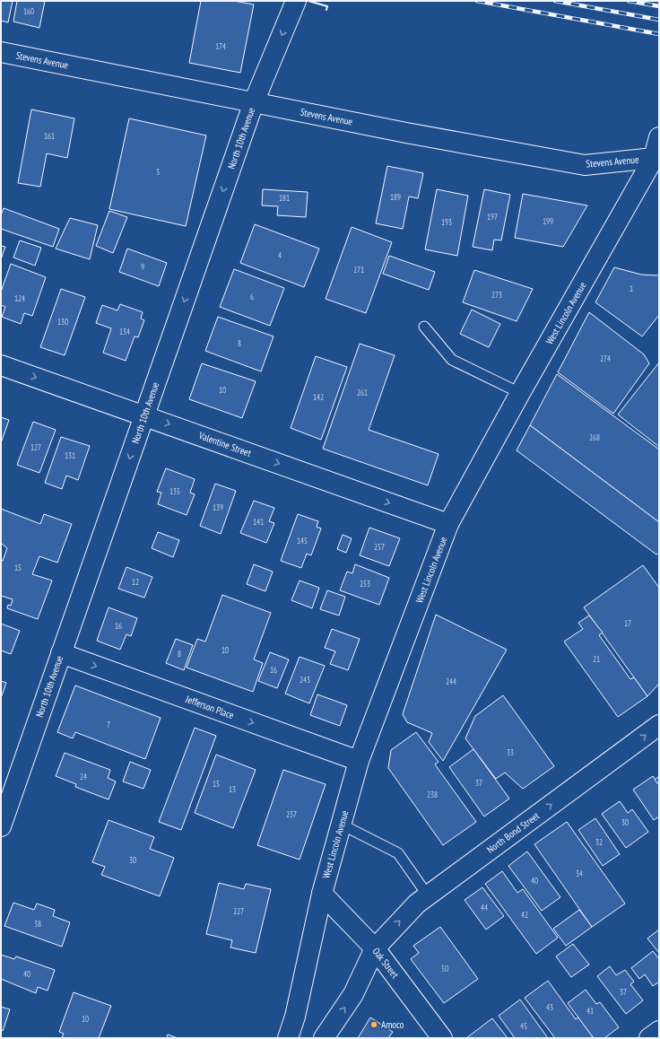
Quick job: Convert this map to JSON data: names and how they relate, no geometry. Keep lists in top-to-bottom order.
{
  "streets": {
    "street": [
      "Stevens Avenue",
      "North 10th Avenue",
      "West Lincoln Avenue",
      "Valentine Street",
      "Jefferson Place",
      "North Bond Street",
      "Oak Street"
    ]
  },
  "crossings": [
    ["Stevens Avenue", "North 10th Avenue"],
    ["Stevens Avenue", "West Lincoln Avenue"],
    ["North 10th Avenue", "Valentine Street"],
    ["North 10th Avenue", "Jefferson Place"],
    ["West Lincoln Avenue", "Valentine Street"],
    ["West Lincoln Avenue", "Jefferson Place"],
    ["West Lincoln Avenue", "Oak Street"],
    ["North Bond Street", "Oak Street"]
  ],
  "one_way": [
    "North 10th Avenue",
    "Valentine Street",
    "Jefferson Place",
    "North Bond Street"
  ],
  "places": ["Amoco"],
  "house_numbers": [
    "160",
    "174",
    "161",
    "3",
    "189",
    "181",
    "197",
    "199",
    "193",
    "4",
    "9",
    "271",
    "1",
    "273",
    "6",
    "124",
    "130",
    "134",
    "8",
    "274",
    "10",
    "261",
    "142",
    "268",
    "127",
    "131",
    "135",
    "139",
    "141",
    "145",
    "257",
    "15",
    "12",
    "253",
    "17",
    "16",
    "10",
    "8",
    "21",
    "16",
    "243",
    "244",
    "7",
    "33",
    "24",
    "37",
    "15",
    "13",
    "238",
    "237",
    "30",
    "32",
    "30",
    "34",
    "40",
    "44",
    "227",
    "42",
    "38",
    "50",
    "40",
    "37",
    "43",
    "41",
    "10",
    "45"
  ]
}
